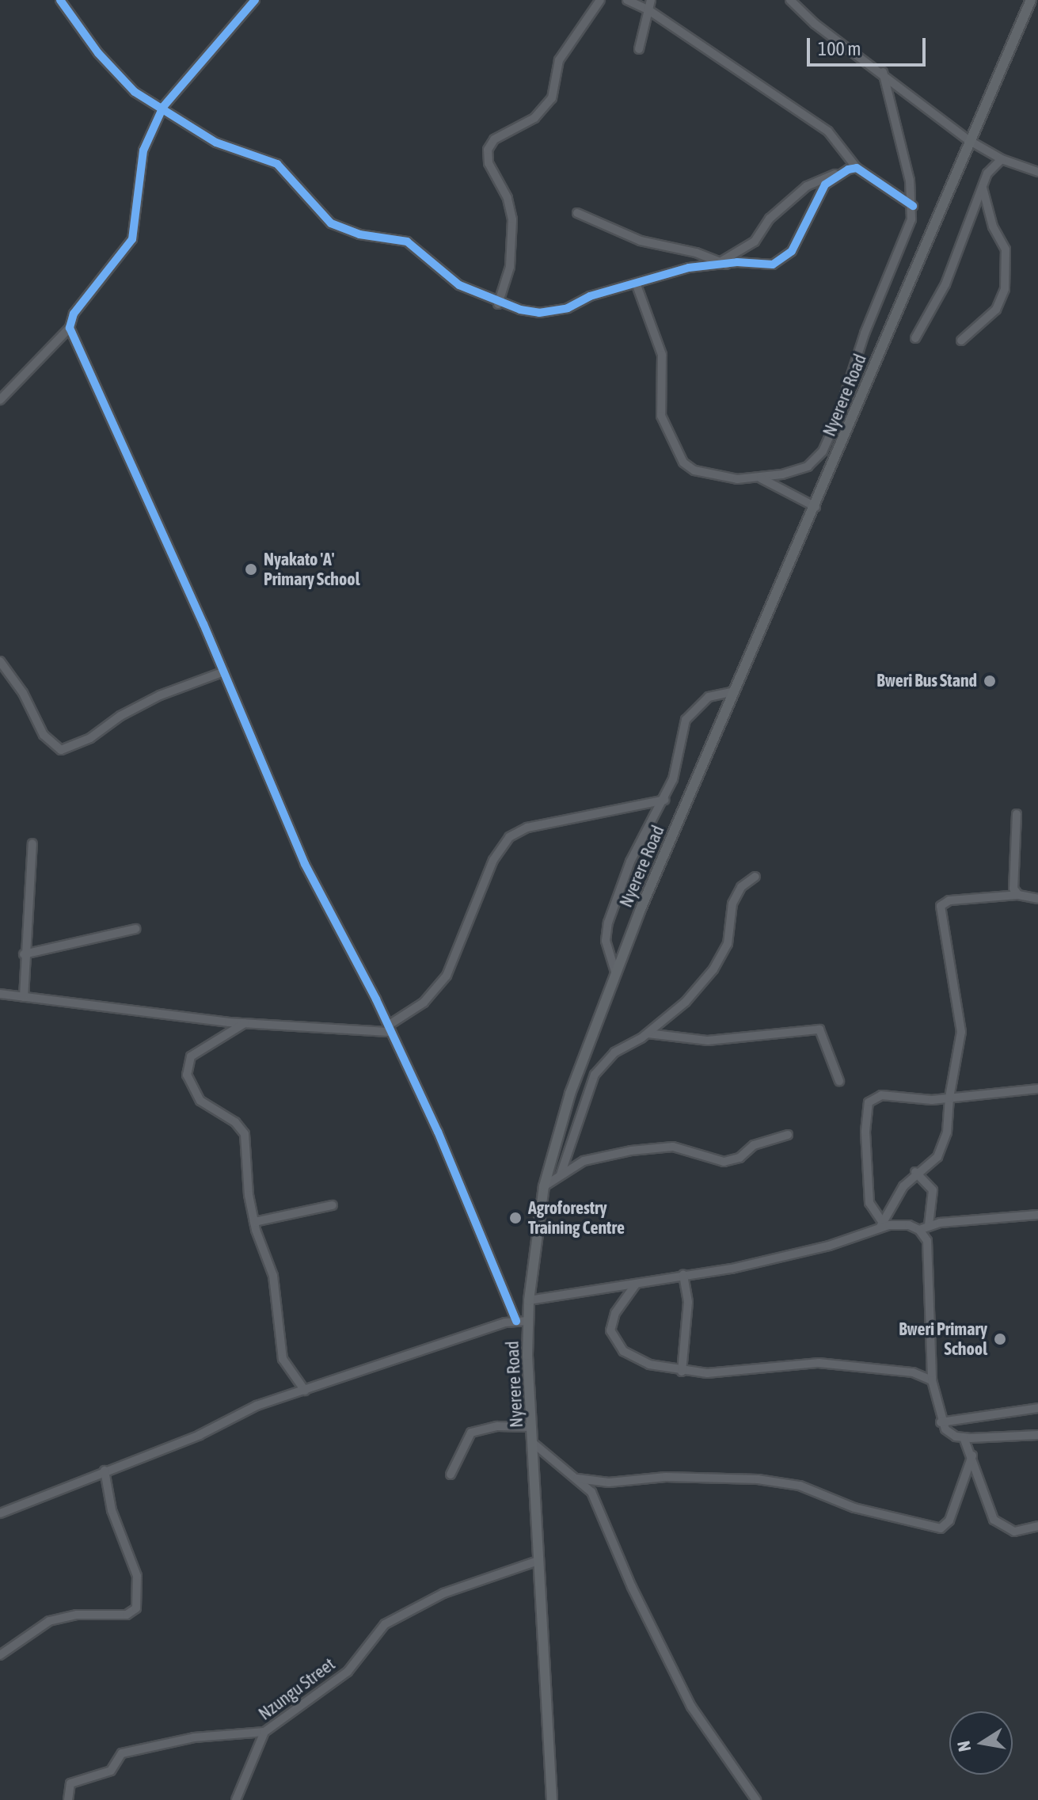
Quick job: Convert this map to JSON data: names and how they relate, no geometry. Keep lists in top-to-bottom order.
{
  "streets": {
    "main road": ["Nyerere Road"],
    "street": ["Nzungu Street"]
  },
  "crossings": [
    ["Nyerere Road", "Nzungu Street"]
  ],
  "places": [
    "Nyakato 'A' Primary School",
    "Bweri Bus Stand",
    "Agroforestry Training Centre",
    "Bweri Primary School"
  ],
  "scale_bar": "100 m",
  "north": "left"
}
